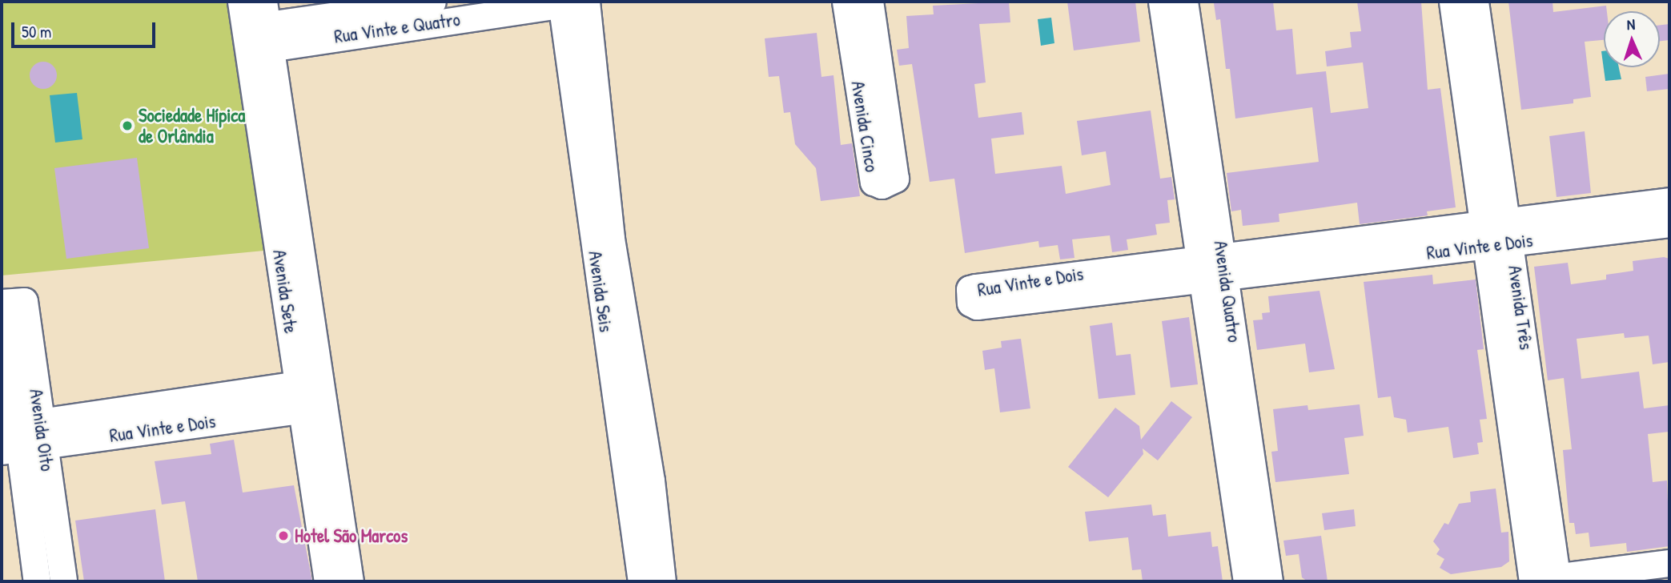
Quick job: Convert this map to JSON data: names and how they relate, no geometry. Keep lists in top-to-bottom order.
{
  "streets": {
    "street": [
      "Rua Vinte e Quatro",
      "Avenida Cinco",
      "Rua Vinte e Dois",
      "Avenida Sete",
      "Avenida Seis",
      "Avenida Quatro",
      "Avenida Três",
      "Avenida Oito"
    ]
  },
  "crossings": [
    ["Rua Vinte e Quatro", "Avenida Sete"],
    ["Rua Vinte e Quatro", "Avenida Seis"],
    ["Rua Vinte e Dois", "Avenida Sete"],
    ["Rua Vinte e Dois", "Avenida Quatro"],
    ["Rua Vinte e Dois", "Avenida Três"],
    ["Rua Vinte e Dois", "Avenida Oito"]
  ],
  "places": ["Sociedade Hípica de Orlândia", "Hotel São Marcos"],
  "scale_bar": "50 m",
  "north": "top"
}
